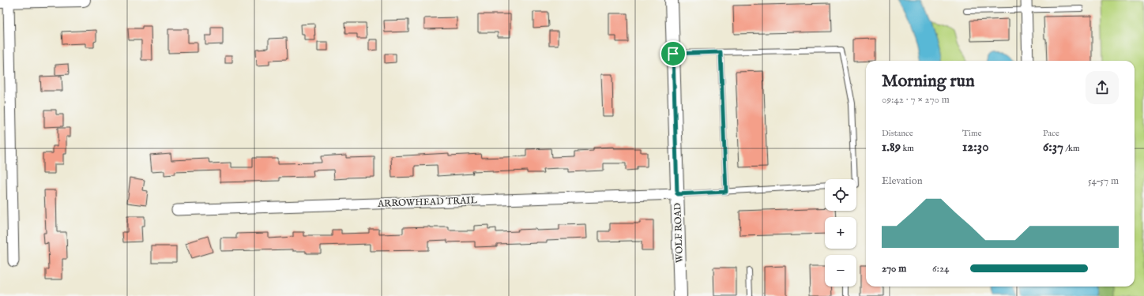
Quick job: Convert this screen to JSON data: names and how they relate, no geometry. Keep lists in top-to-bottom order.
{
  "streets": {
    "street": ["ARROWHEAD TRAIL", "WOLF ROAD"]
  },
  "crossings": [
    ["ARROWHEAD TRAIL", "WOLF ROAD"]
  ],
  "page": {
    "heading": ["Morning run", "09:42 · 7 × 270 m"],
    "stats": [
      ["Distance", "1.89 km"],
      ["Time", "12:30"],
      ["Pace", "6:37 /km"]
    ],
    "chart": ["Elevation", "54–57 m"],
    "map_buttons": ["+", "−"],
    "list": [
      {
        "name": "270 m",
        "note": "6:24"
      }
    ]
  }
}
